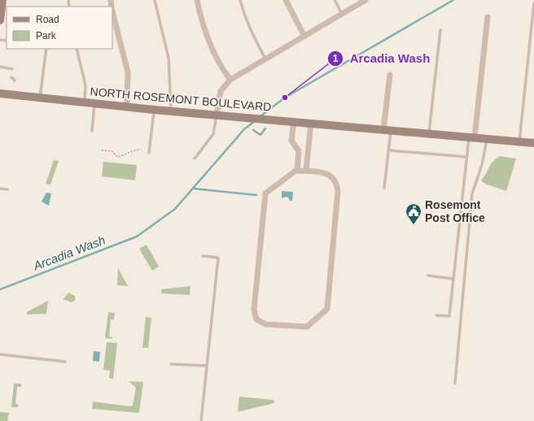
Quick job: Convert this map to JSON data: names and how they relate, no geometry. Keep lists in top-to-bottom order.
{
  "streets": {
    "street": ["NORTH ROSEMONT BOULEVARD"]
  },
  "water": ["Arcadia Wash"],
  "places": {
    "other": ["Arcadia Wash"],
    "public building": ["Rosemont Post Office"]
  },
  "legend": ["Road", "Park"]
}
